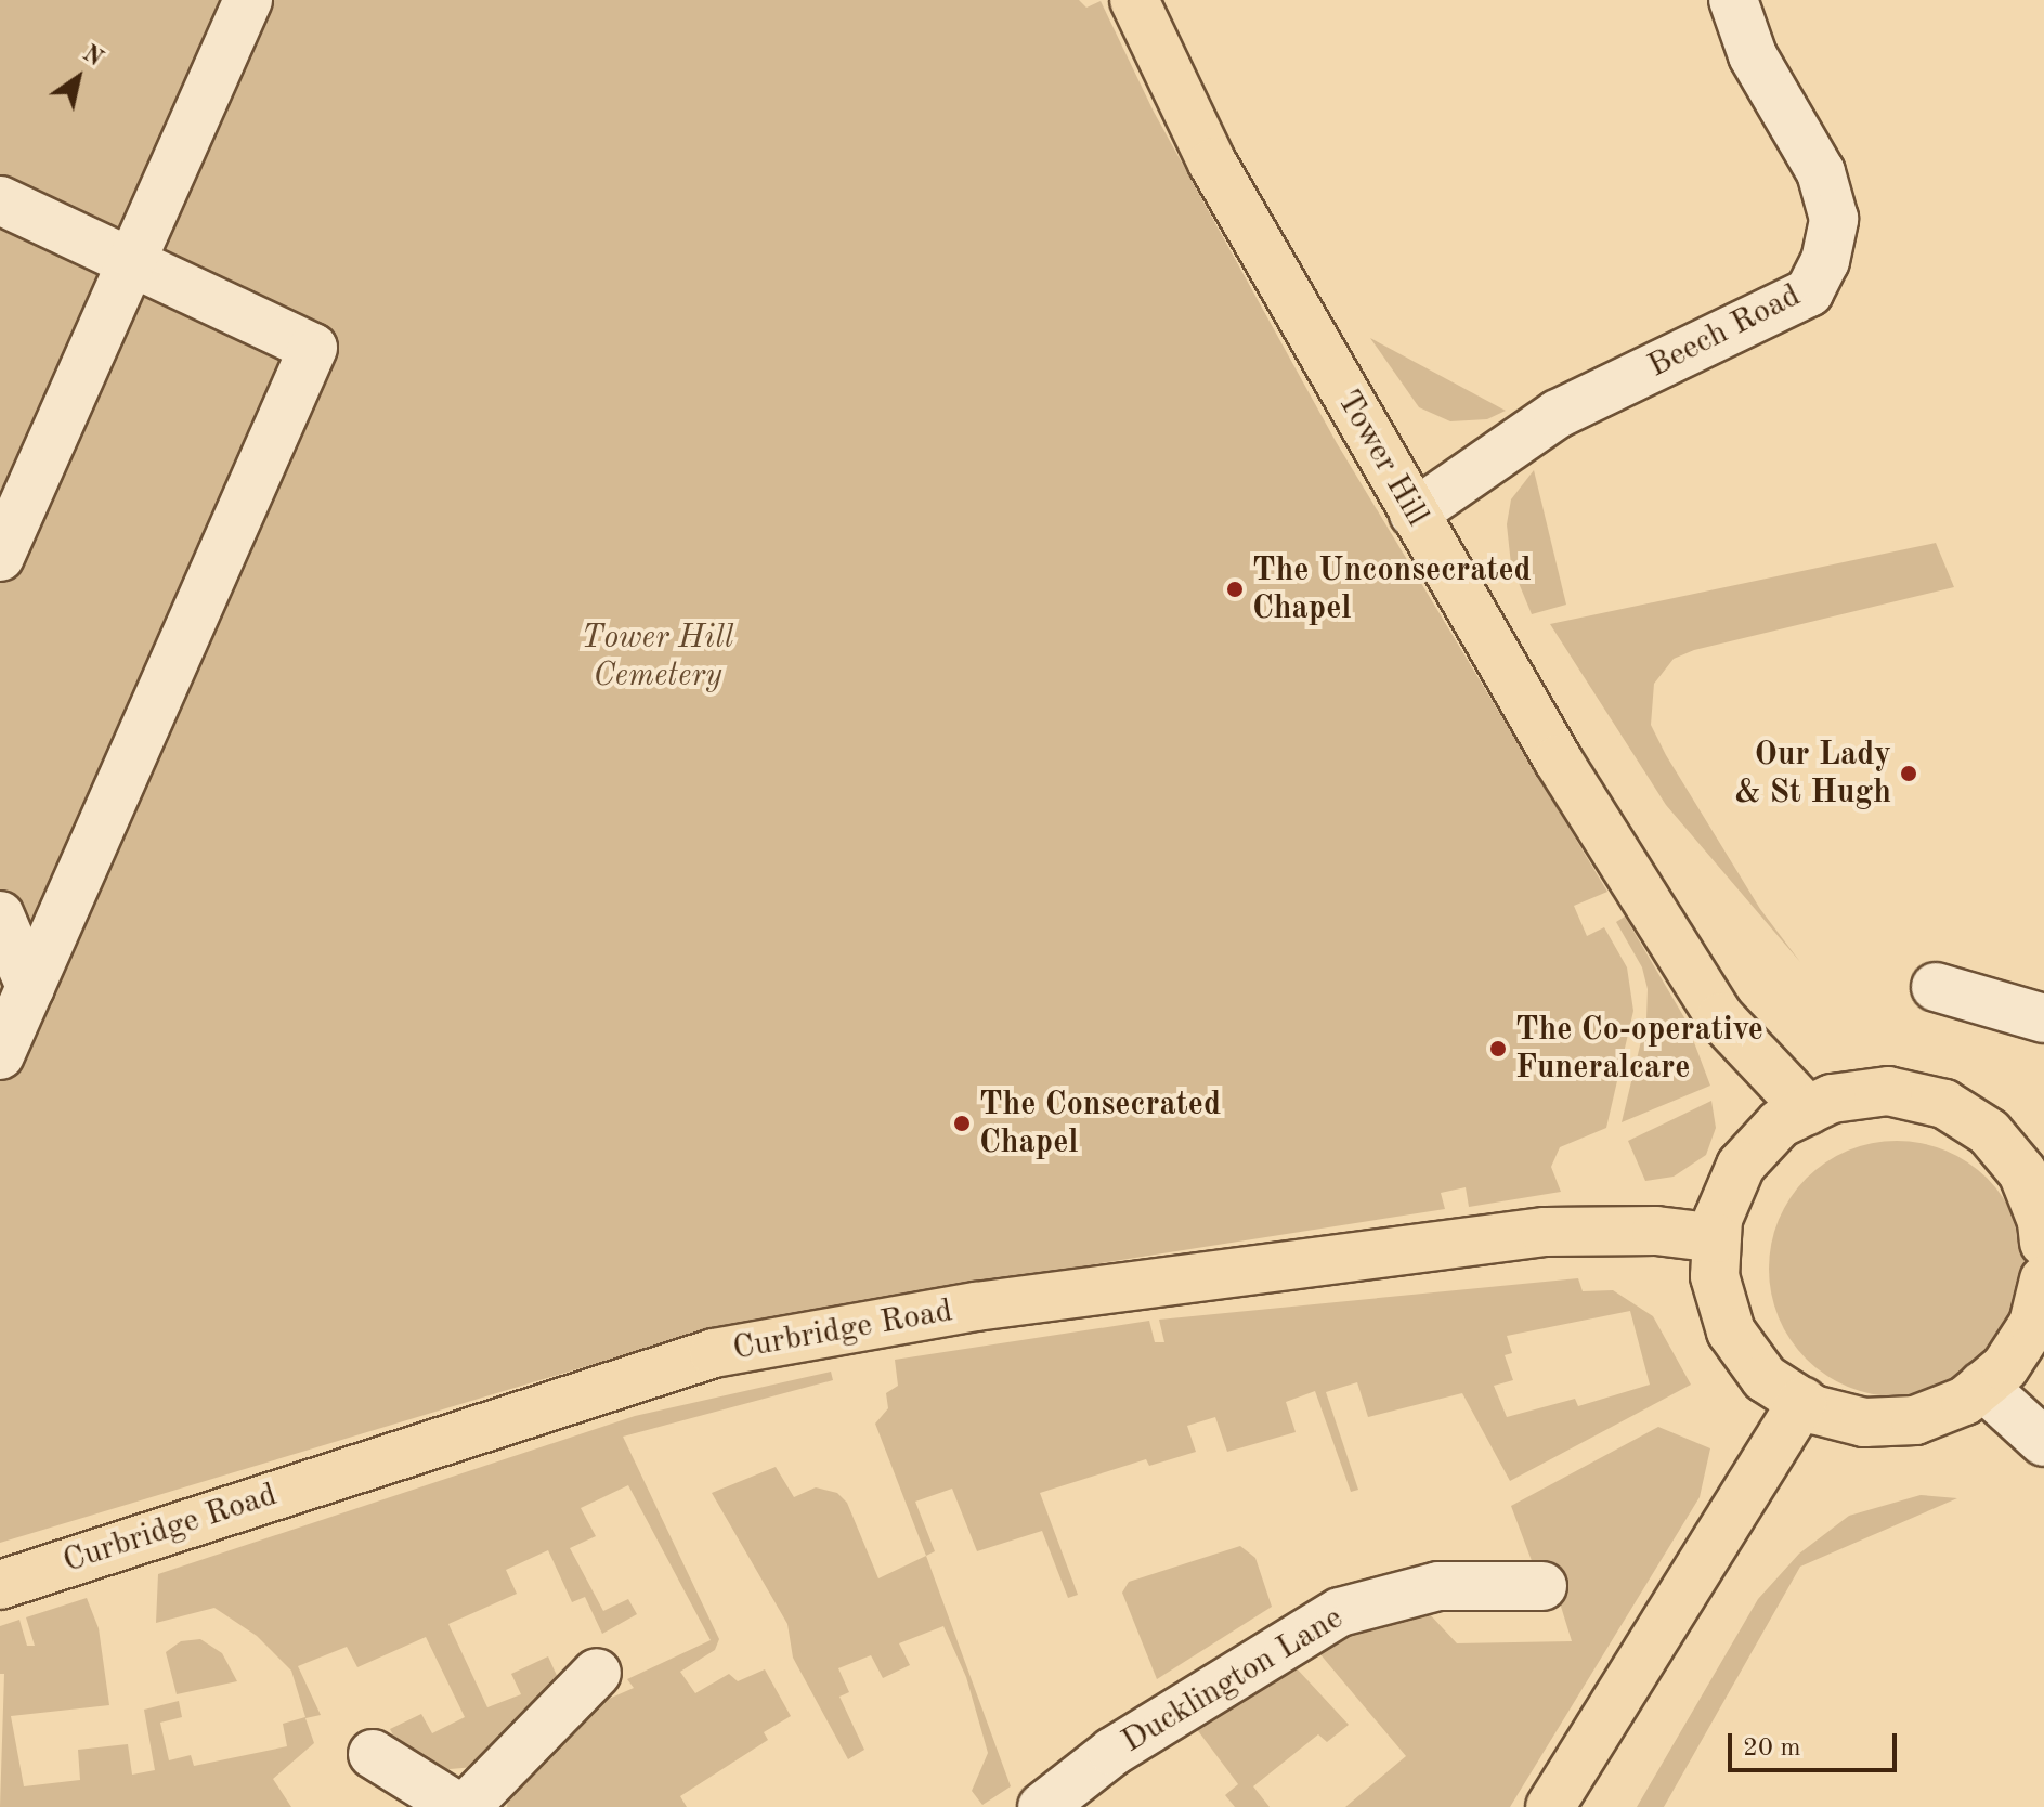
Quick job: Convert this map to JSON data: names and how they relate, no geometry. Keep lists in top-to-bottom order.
{
  "streets": {
    "main road": ["Tower Hill", "Curbridge Road"],
    "street": ["Beech Road", "Ducklington Lane"]
  },
  "crossings": [
    ["Beech Road", "Tower Hill"]
  ],
  "parks": ["Tower Hill Cemetery"],
  "places": [
    "The Unconsecrated Chapel",
    "Our Lady & St Hugh",
    "The Co-operative Funeralcare",
    "The Consecrated Chapel"
  ],
  "scale_bar": "20 m",
  "north": "top right"
}
